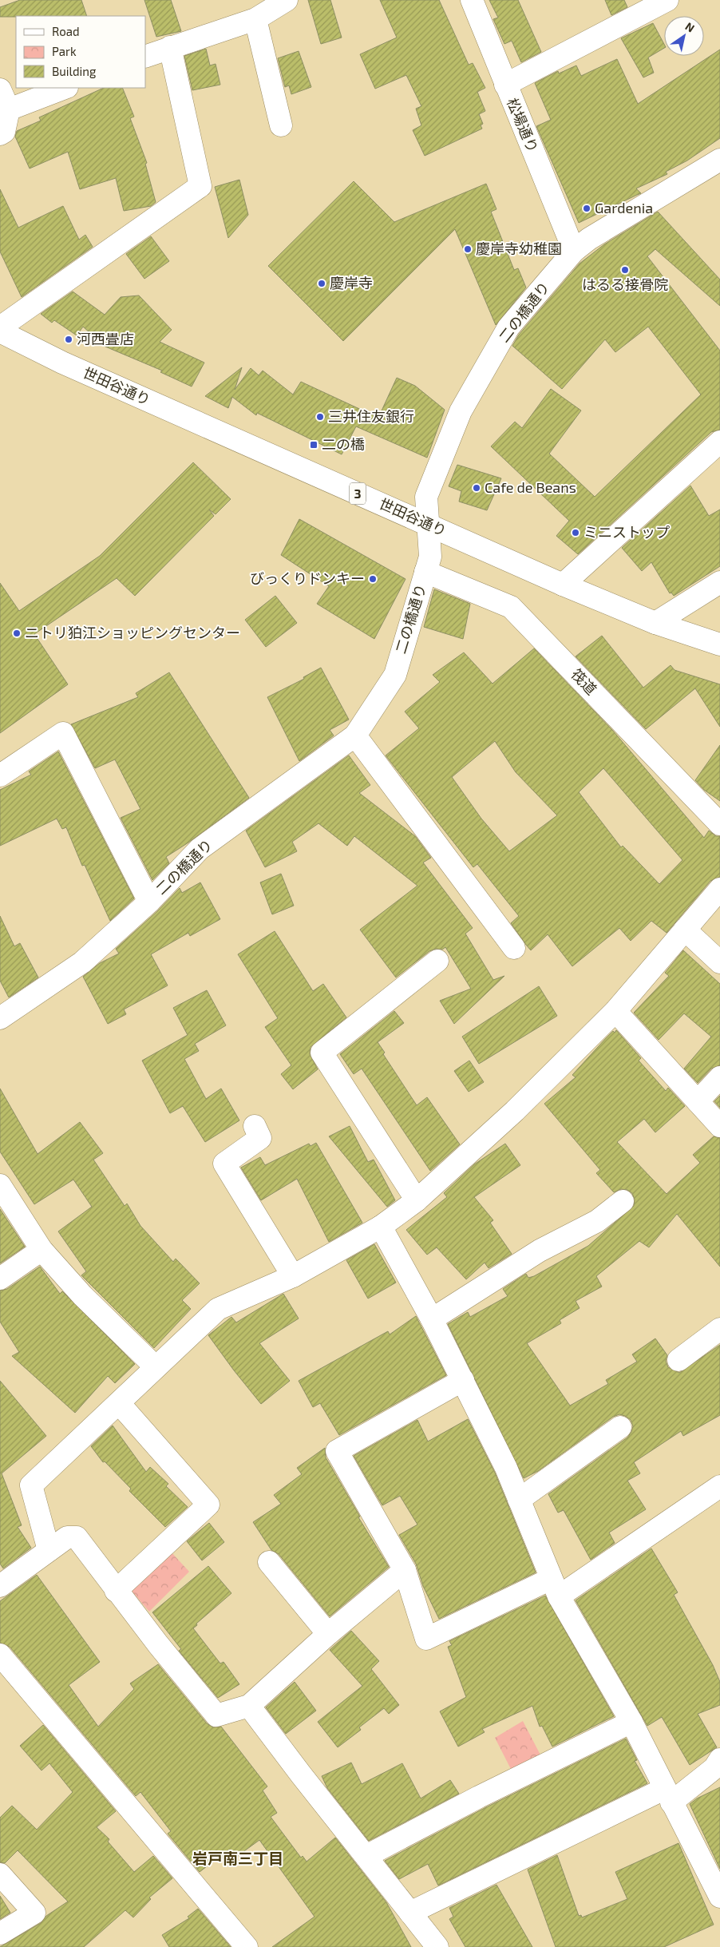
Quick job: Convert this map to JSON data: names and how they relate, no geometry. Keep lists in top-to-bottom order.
{
  "streets": {
    "street": [
      "松場通り",
      "二の橋通り",
      "世田谷通り",
      "3",
      "筏道"
    ]
  },
  "crossings": [
    ["松場通り", "二の橋通り"],
    ["二の橋通り", "世田谷通り"],
    ["二の橋通り", "筏道"]
  ],
  "districts": ["岩戸南三丁目"],
  "places": {
    "other": [
      "Gardenia",
      "慶岸寺幼稚園",
      "はるる接骨院",
      "慶岸寺",
      "河西畳店",
      "三井住友銀行",
      "Cafe de Beans",
      "ミニストップ",
      "びっくりドンキー",
      "ニトリ狛江ショッピングセンター"
    ],
    "transit": ["二の橋"]
  },
  "legend": ["Road", "Park", "Building"],
  "north": "top right"
}
